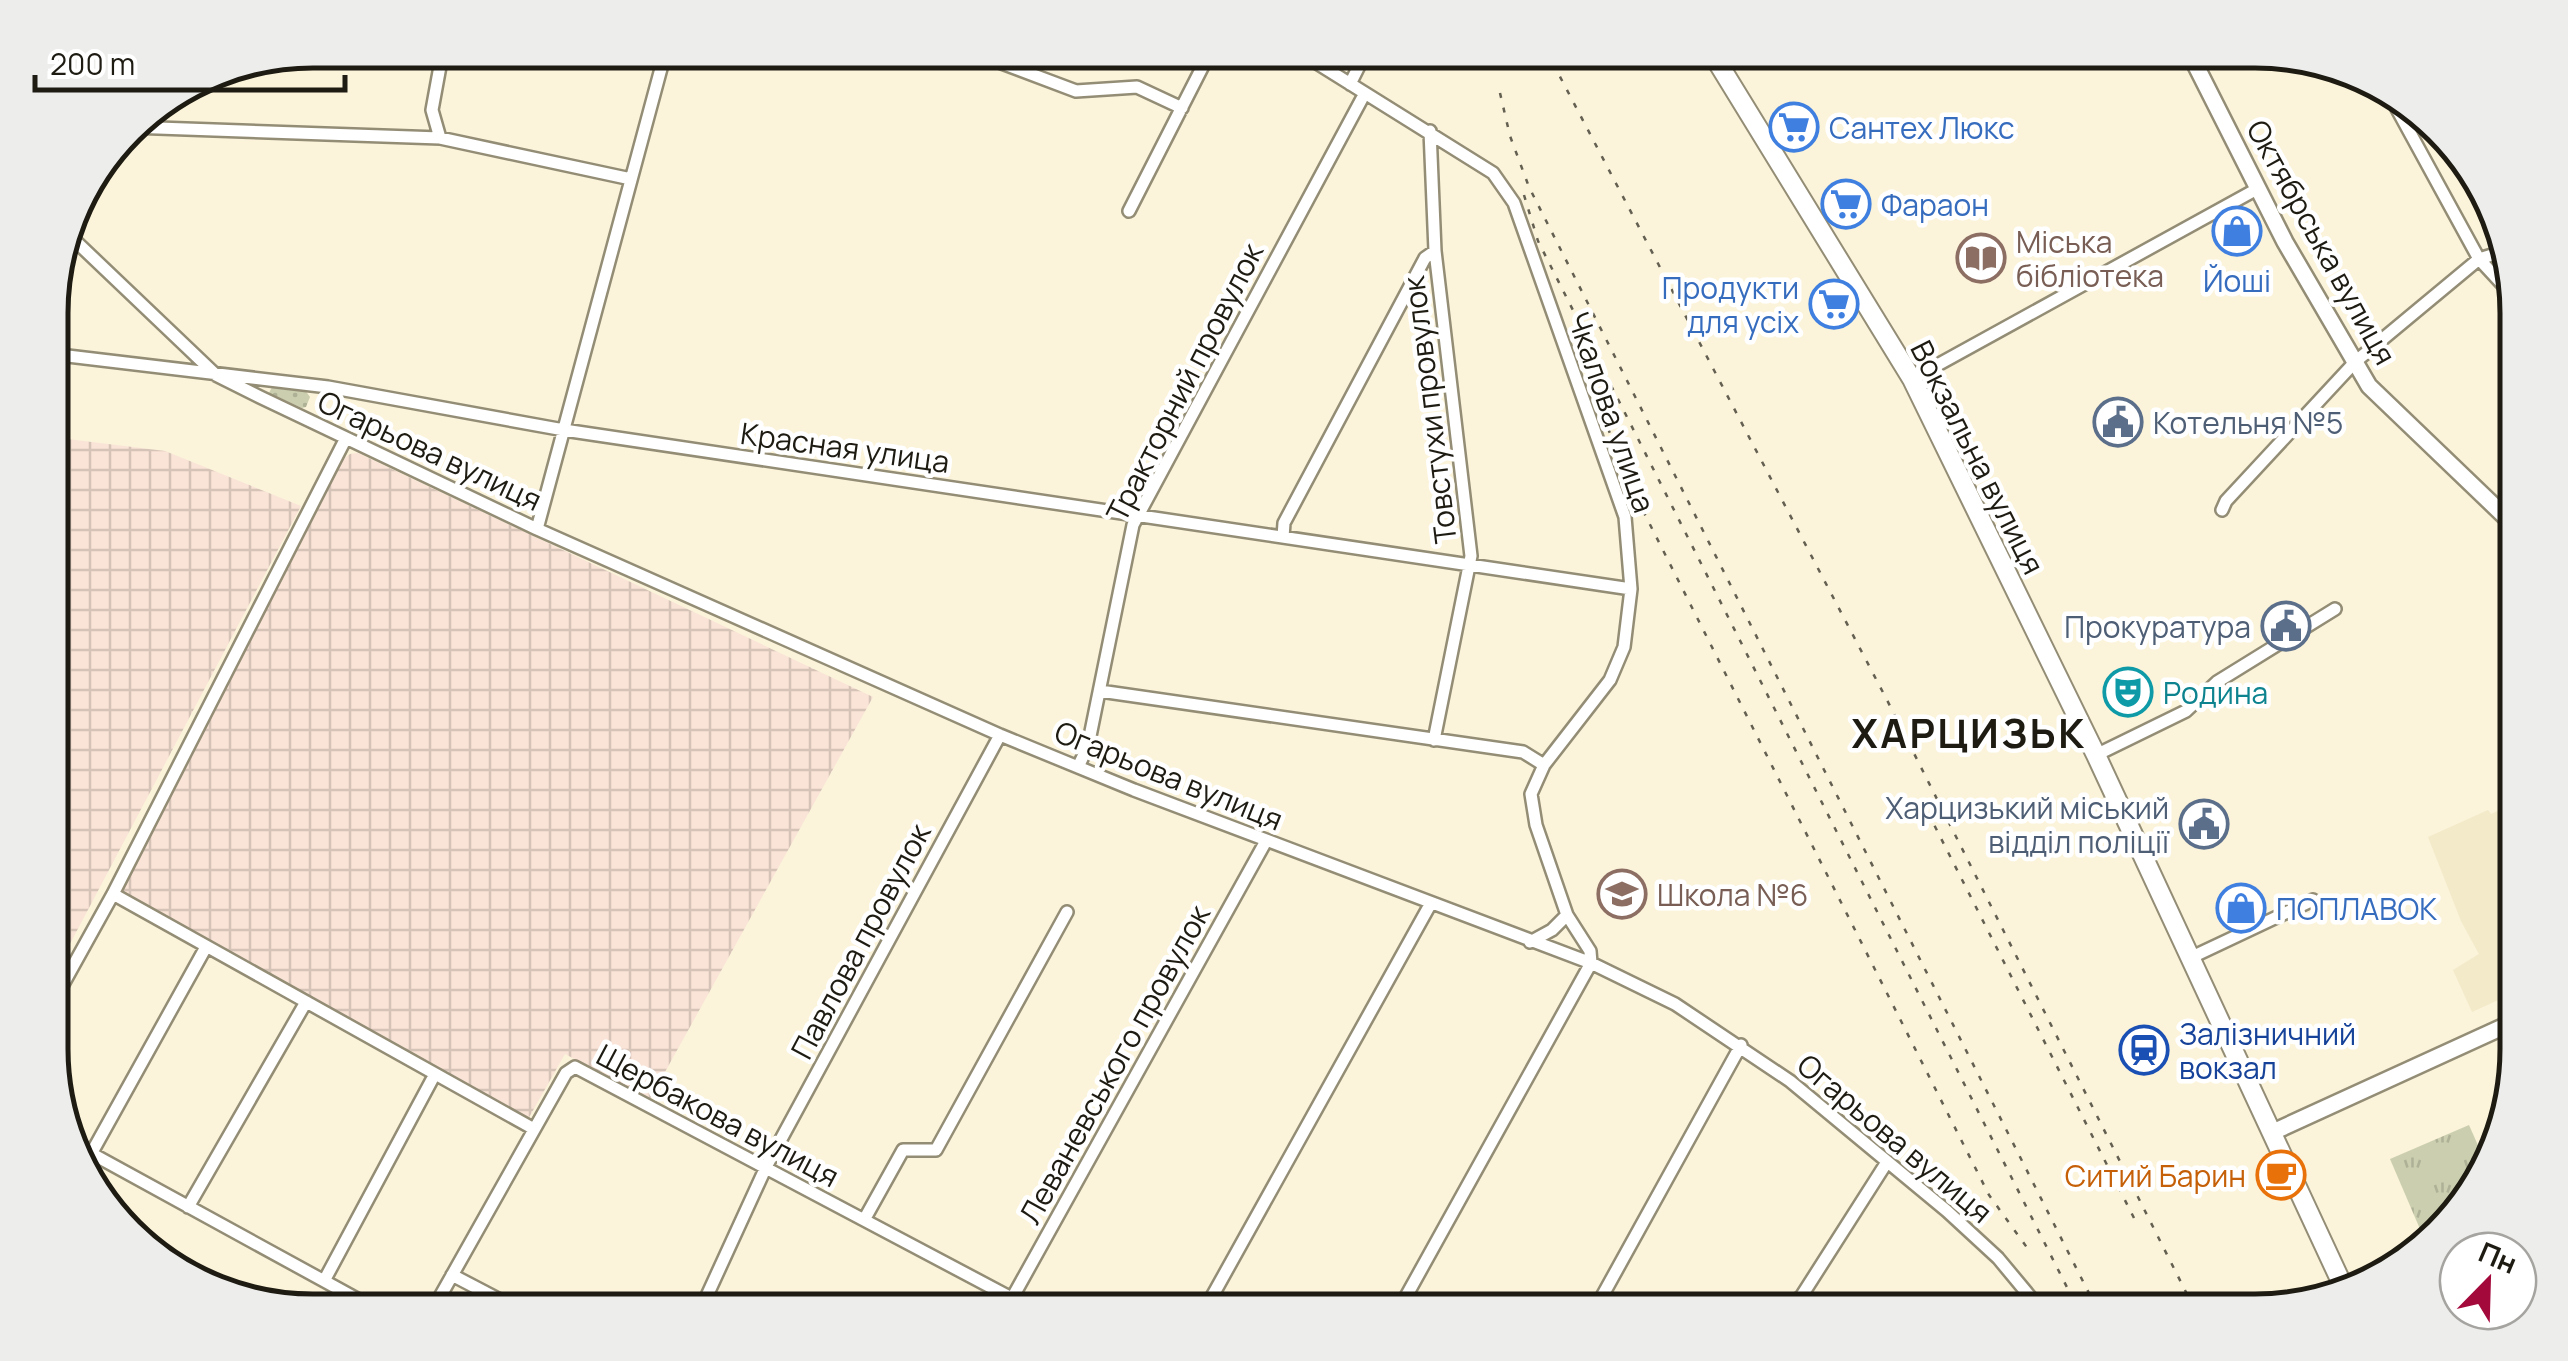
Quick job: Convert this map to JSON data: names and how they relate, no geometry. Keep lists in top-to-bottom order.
{
  "streets": {
    "main road": ["Октябрська вулиця", "Вокзальна вулиця"],
    "street": [
      "Тракторний провулок",
      "Товстухи провулок",
      "Чкалова улица",
      "Красная улица",
      "Огарьова вулиця",
      "Павлова провулок",
      "Леваневського провулок",
      "Щербакова вулиця"
    ]
  },
  "crossings": [
    ["Тракторний провулок", "Чкалова улица"],
    ["Тракторний провулок", "Красная улица"],
    ["Тракторний провулок", "Огарьова вулиця"],
    ["Товстухи провулок", "Чкалова улица"],
    ["Товстухи провулок", "Красная улица"],
    ["Чкалова улица", "Красная улица"],
    ["Чкалова улица", "Огарьова вулиця"],
    ["Красная улица", "Огарьова вулиця"],
    ["Огарьова вулиця", "Павлова провулок"],
    ["Огарьова вулиця", "Леваневського провулок"],
    ["Павлова провулок", "Щербакова вулиця"]
  ],
  "districts": ["ХАРЦИЗЬК"],
  "places": {
    "supermarket": ["Сантех Люкс", "Фараон", "Продукти для усіх"],
    "shop": ["Йоші", "ПОПЛАВОК"],
    "library": ["Міська бібліотека"],
    "public building": ["Котельня №5", "Прокуратура", "Харцизький міський відділ поліції"],
    "theatre": ["Родина"],
    "school or university": ["Школа №6"],
    "station": ["Залізничний вокзал"],
    "cafe": ["Ситий Барин"]
  },
  "scale_bar": "200 m",
  "north": "top right"
}
